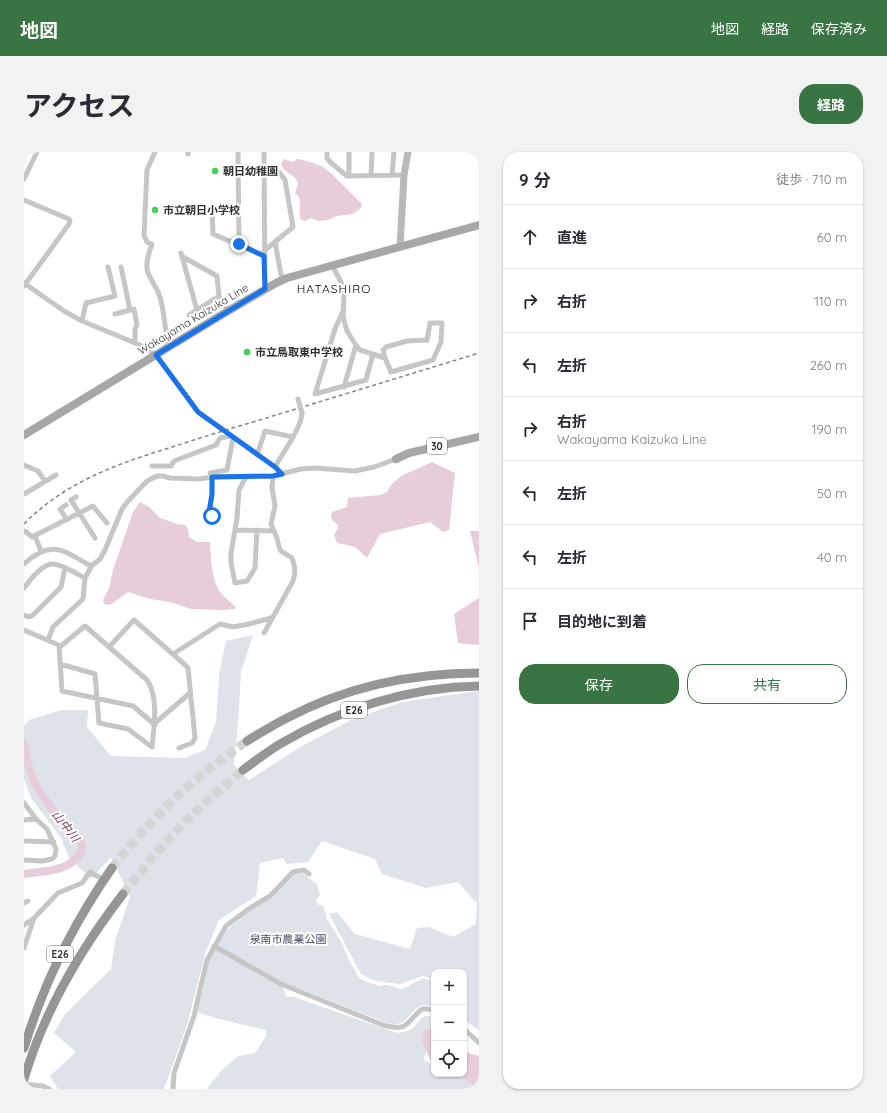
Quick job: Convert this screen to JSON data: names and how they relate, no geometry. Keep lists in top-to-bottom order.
{
  "streets": {
    "highway": ["E26"],
    "main road": ["Wakayama Kaizuka Line", "30"]
  },
  "districts": ["HATASHIRO"],
  "water": ["山中川"],
  "parks": ["泉南市農業公園"],
  "places": ["朝日幼稚園", "市立朝日小学校", "市立鳥取東中学校"],
  "page": {
    "header": "地図",
    "nav": ["地図", "経路", "保存済み"],
    "title": "アクセス",
    "buttons": [
      "経路",
      ["保存", "共有"]
    ],
    "heading": ["9 分", "徒歩 · 710 m"],
    "list": [
      ["直進", "60 m"],
      ["右折", "110 m"],
      ["左折", "260 m"],
      ["右折", "Wakayama Kaizuka Line", "190 m"],
      ["左折", "50 m"],
      ["左折", "40 m"],
      "目的地に到着"
    ],
    "map_buttons": ["+", "−"]
  }
}
